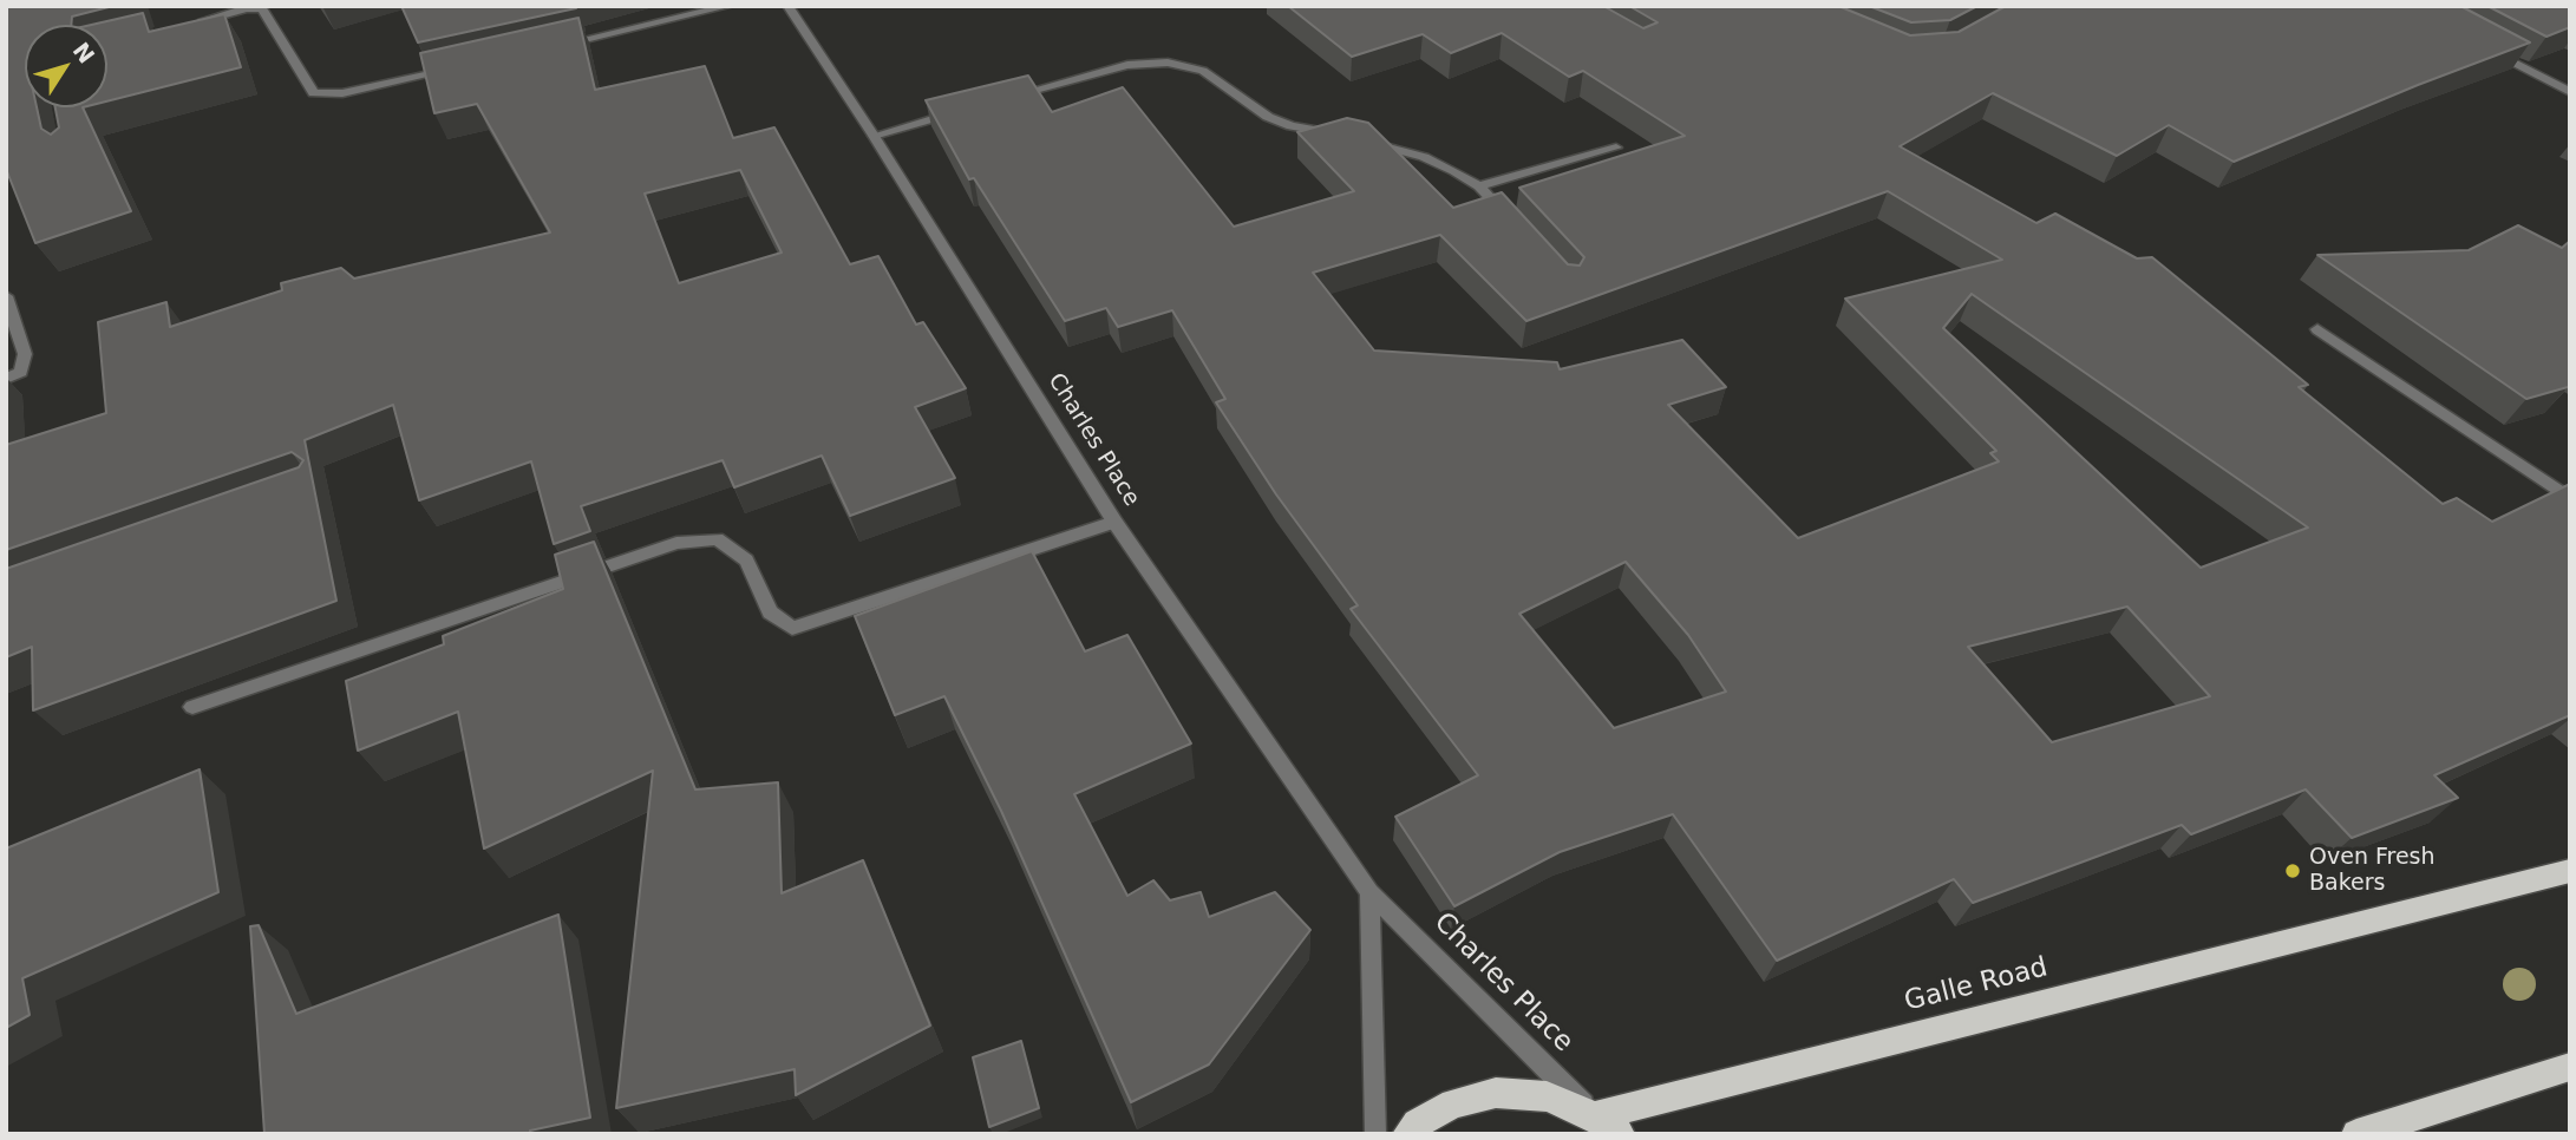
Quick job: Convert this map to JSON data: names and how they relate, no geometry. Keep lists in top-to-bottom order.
{
  "streets": {
    "highway": ["Galle Road"],
    "street": ["Charles Place"]
  },
  "crossings": [
    ["Charles Place", "Galle Road"]
  ],
  "places": ["Oven Fresh Bakers"],
  "north": "top right"
}
